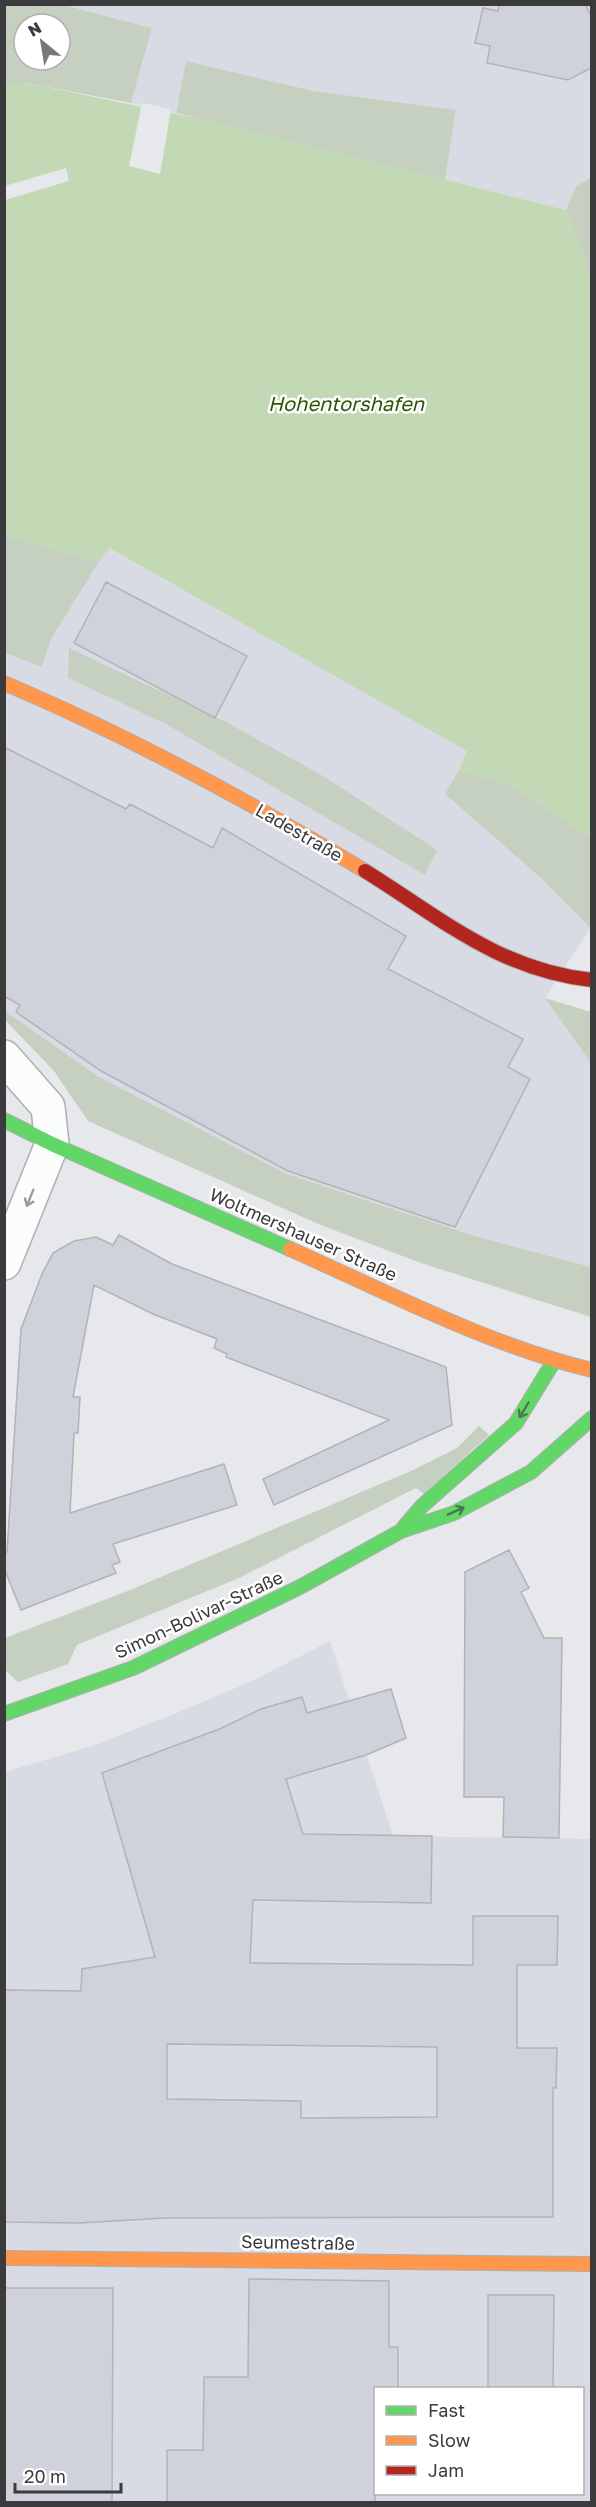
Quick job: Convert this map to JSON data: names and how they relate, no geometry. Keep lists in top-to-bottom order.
{
  "streets": {
    "street": [
      "Ladestraße",
      "Woltmershauser Straße",
      "Simon-Bolivar-Straße",
      "Seumestraße"
    ]
  },
  "crossings": [
    ["Woltmershauser Straße", "Simon-Bolivar-Straße"]
  ],
  "water": ["Hohentorshafen"],
  "legend": ["Fast", "Slow", "Jam"],
  "scale_bar": "20 m",
  "north": "top left"
}
